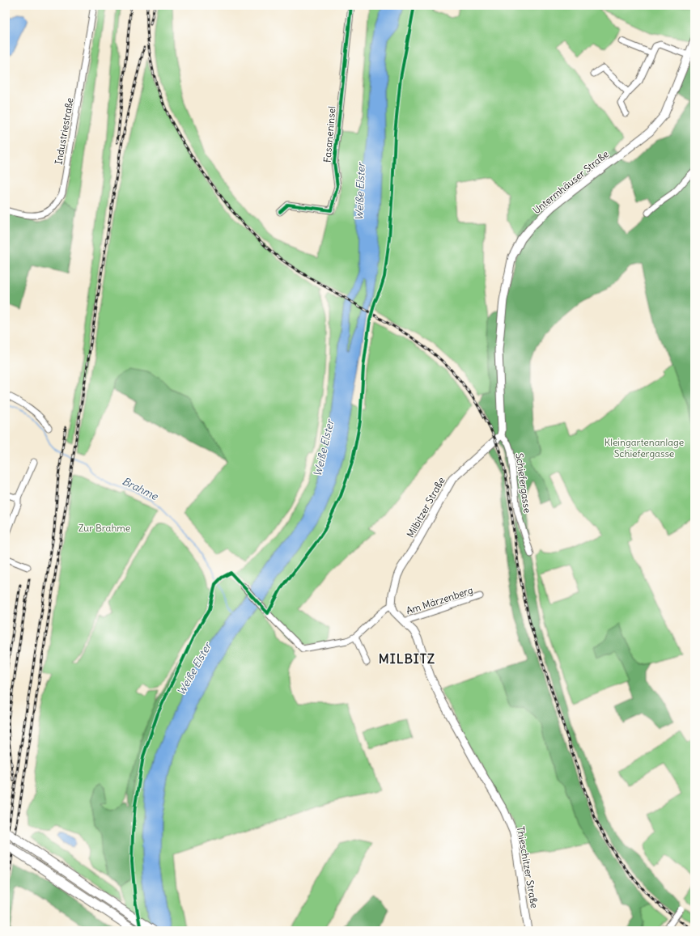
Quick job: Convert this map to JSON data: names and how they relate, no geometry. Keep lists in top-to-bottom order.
{
  "streets": {
    "main road": ["Untermhäuser Straße", "Milbitzer Straße", "Thieschitzer Straße"],
    "street": [
      "Industriestraße",
      "Fasaneninsel",
      "Schiefergasse",
      "Am Märzenberg"
    ]
  },
  "crossings": [
    ["Untermhäuser Straße", "Schiefergasse"],
    ["Untermhäuser Straße", "Milbitzer Straße"],
    ["Schiefergasse", "Milbitzer Straße"],
    ["Am Märzenberg", "Thieschitzer Straße"]
  ],
  "districts": ["MILBITZ"],
  "water": ["Weiße Elster", "Brahme"],
  "parks": ["Kleingartenanlage Schiefergasse", "Zur Brahme"]
}
